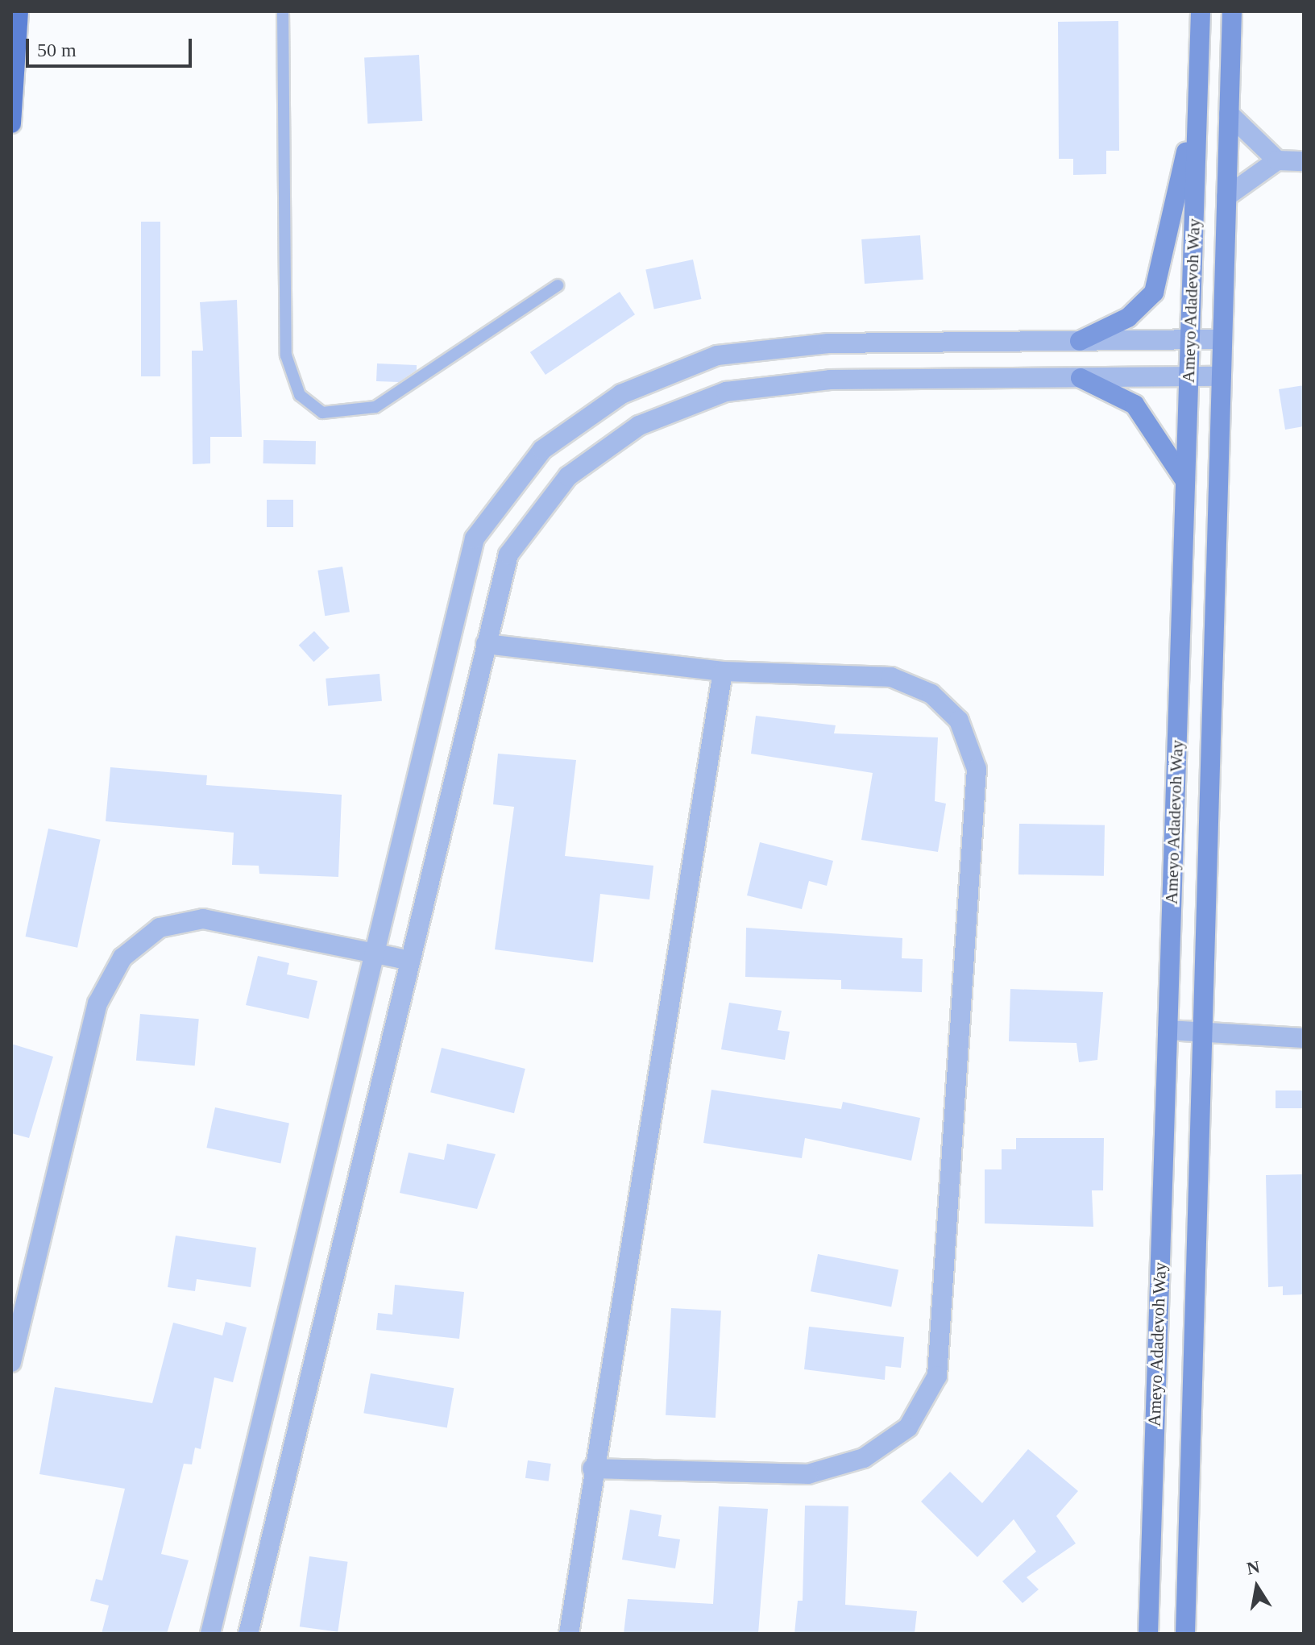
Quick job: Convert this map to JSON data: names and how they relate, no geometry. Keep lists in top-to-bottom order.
{
  "streets": {
    "street": ["Ameyo Adadevoh Way"]
  },
  "scale_bar": "50 m",
  "north": "top"
}
